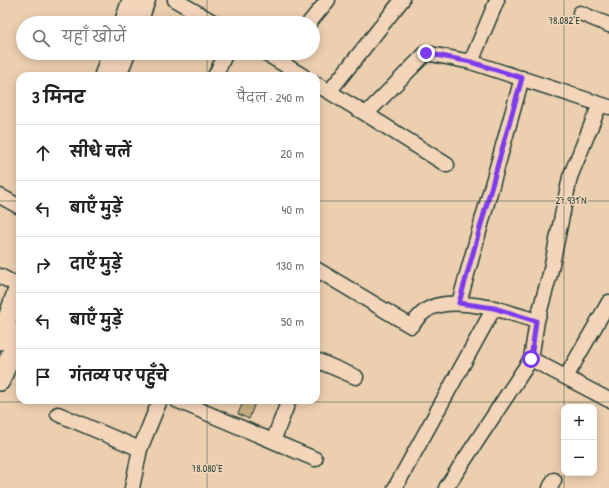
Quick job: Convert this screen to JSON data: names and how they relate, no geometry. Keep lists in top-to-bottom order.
{
  "page": {
    "search": "यहाँ खोजें",
    "heading": ["3 मिनट", "पैदल · 240 m"],
    "list": [
      ["सीधे चलें", "20 m"],
      ["बाएँ मुड़ें", "40 m"],
      ["दाएँ मुड़ें", "130 m"],
      ["बाएँ मुड़ें", "50 m"],
      "गंतव्य पर पहुँचे"
    ],
    "map_buttons": ["+", "−"]
  },
  "coordinates": ["78.082°E", "27.931°N", "78.080°E"]
}
